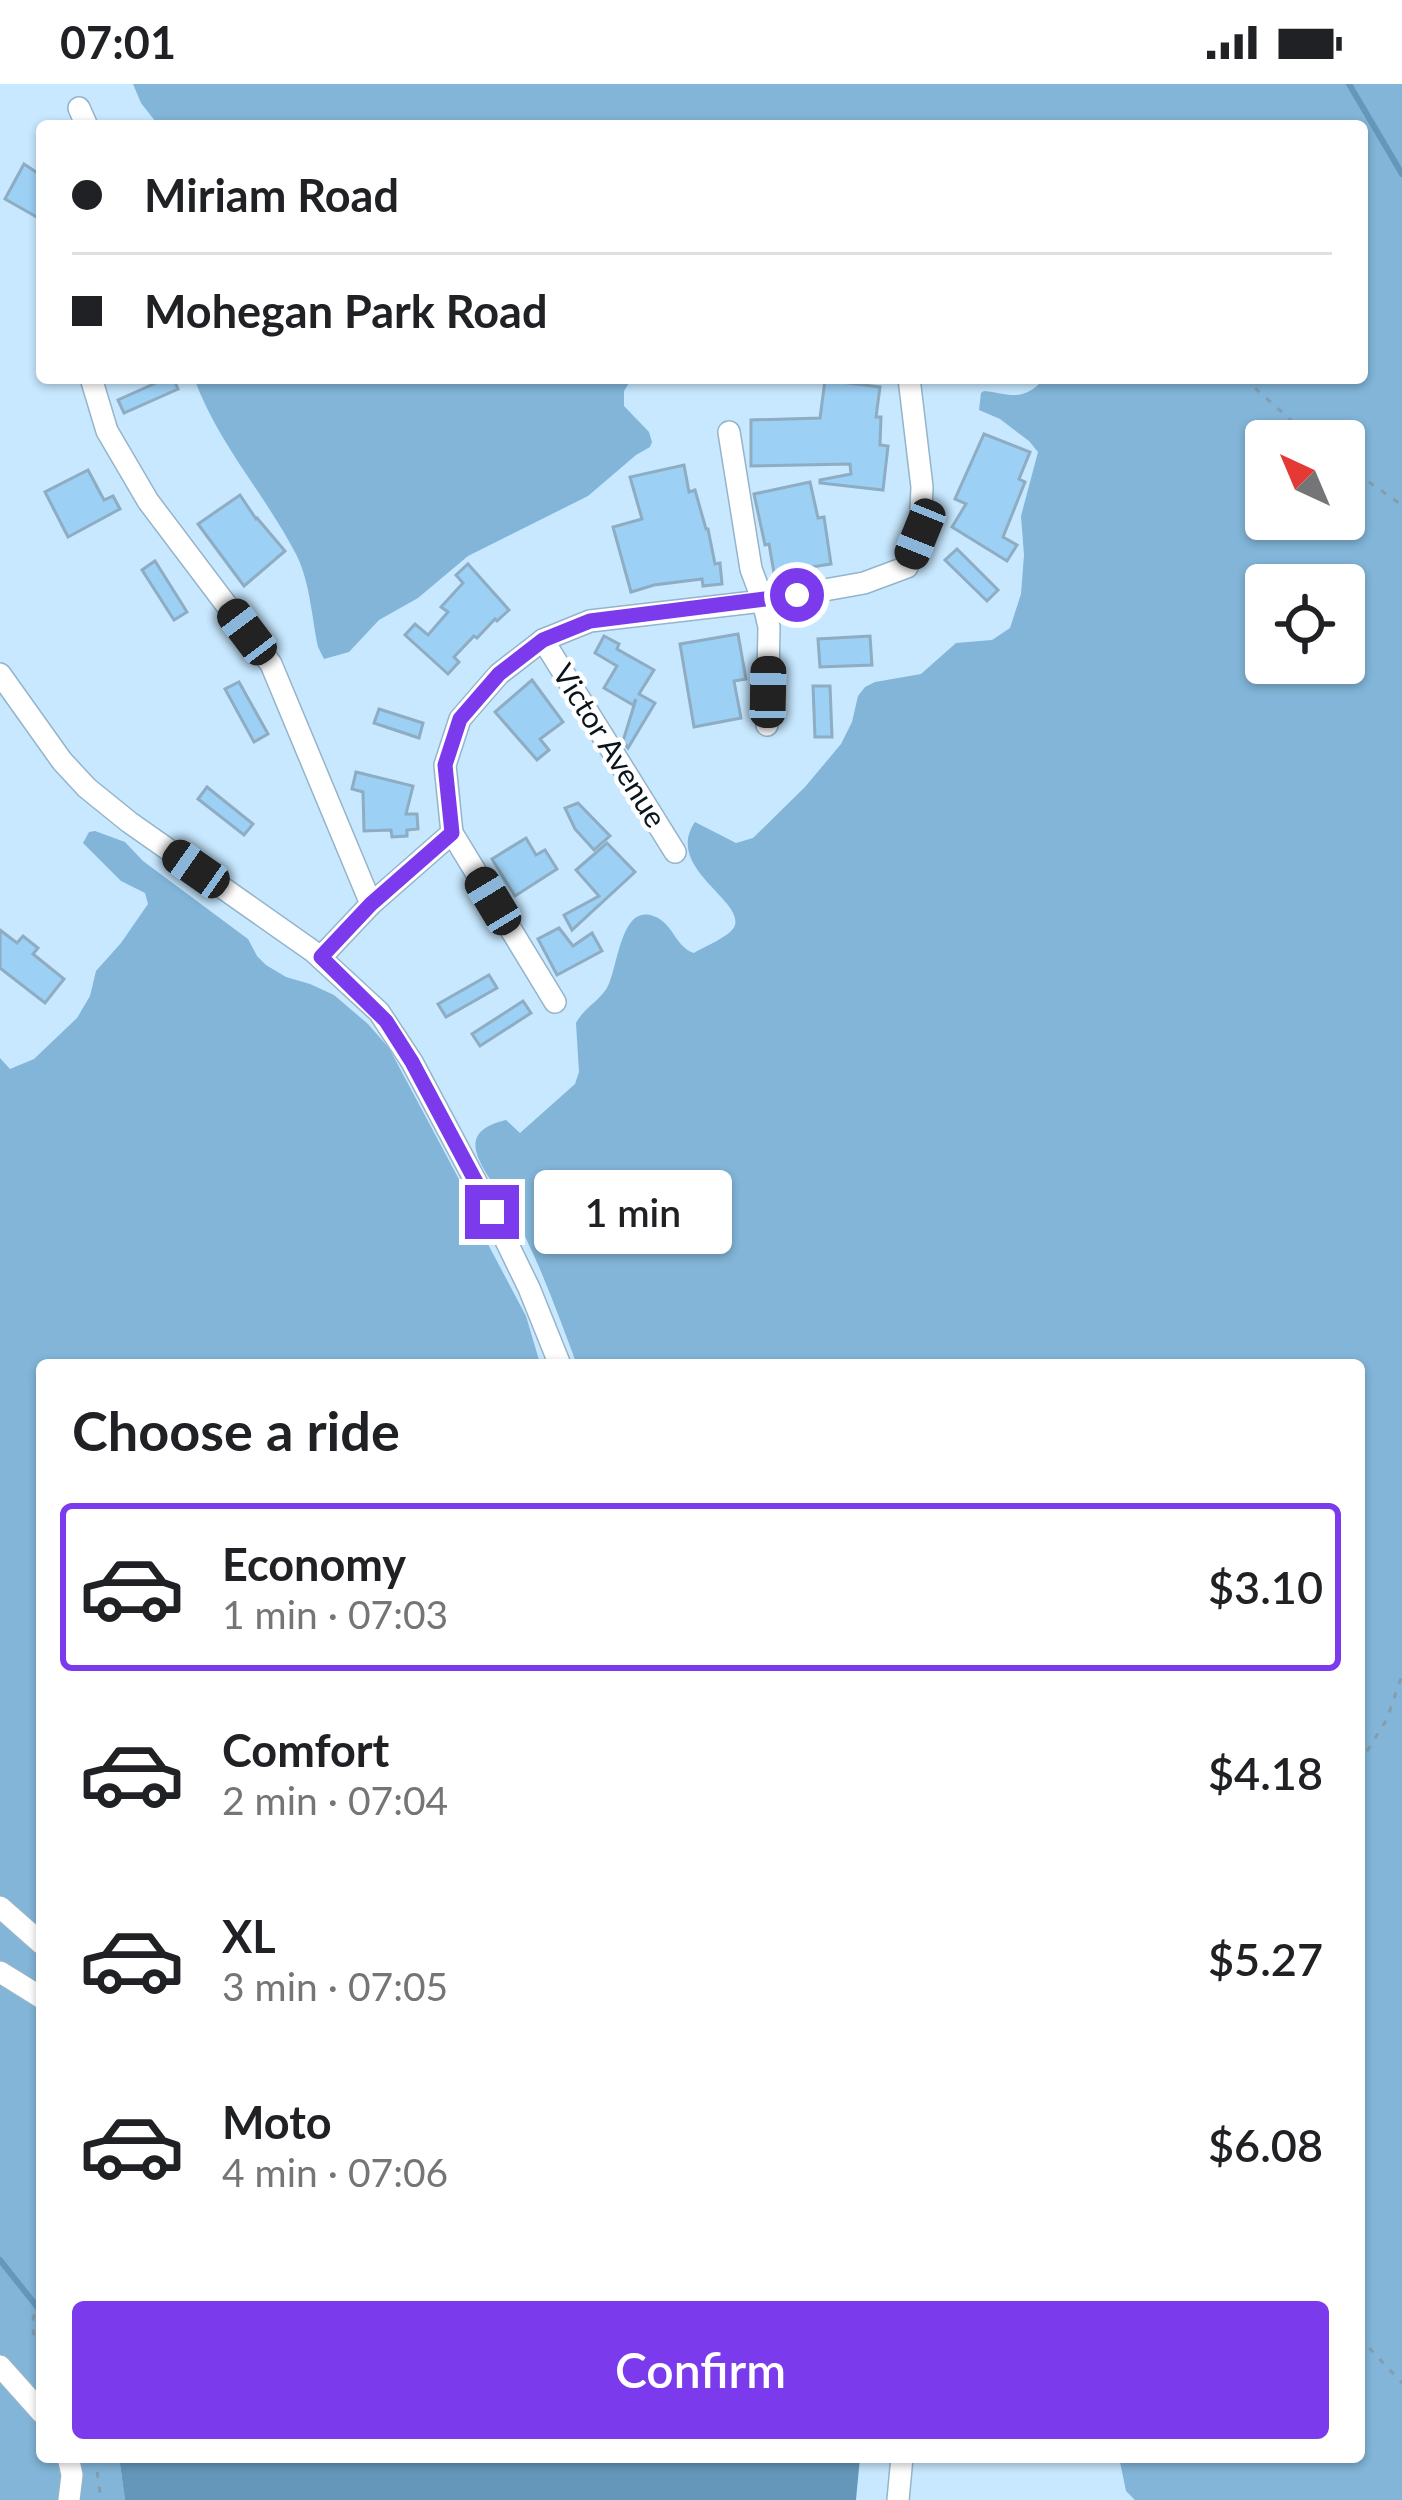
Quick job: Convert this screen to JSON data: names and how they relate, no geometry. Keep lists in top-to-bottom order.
{
  "streets": {
    "street": ["Victor Avenue"]
  },
  "north": "top left",
  "page": {
    "status": "07:01",
    "banner": ["Miriam Road", "Mohegan Park Road"],
    "bubble": "1 min",
    "heading": "Choose a ride",
    "list": [
      {
        "name": "Economy",
        "note": "1 min · 07:03",
        "value": "$3.10"
      },
      {
        "name": "Comfort",
        "note": "2 min · 07:04",
        "value": "$4.18"
      },
      {
        "name": "XL",
        "note": "3 min · 07:05",
        "value": "$5.27"
      },
      {
        "name": "Moto",
        "note": "4 min · 07:06",
        "value": "$6.08"
      }
    ],
    "buttons": "Confirm"
  }
}
